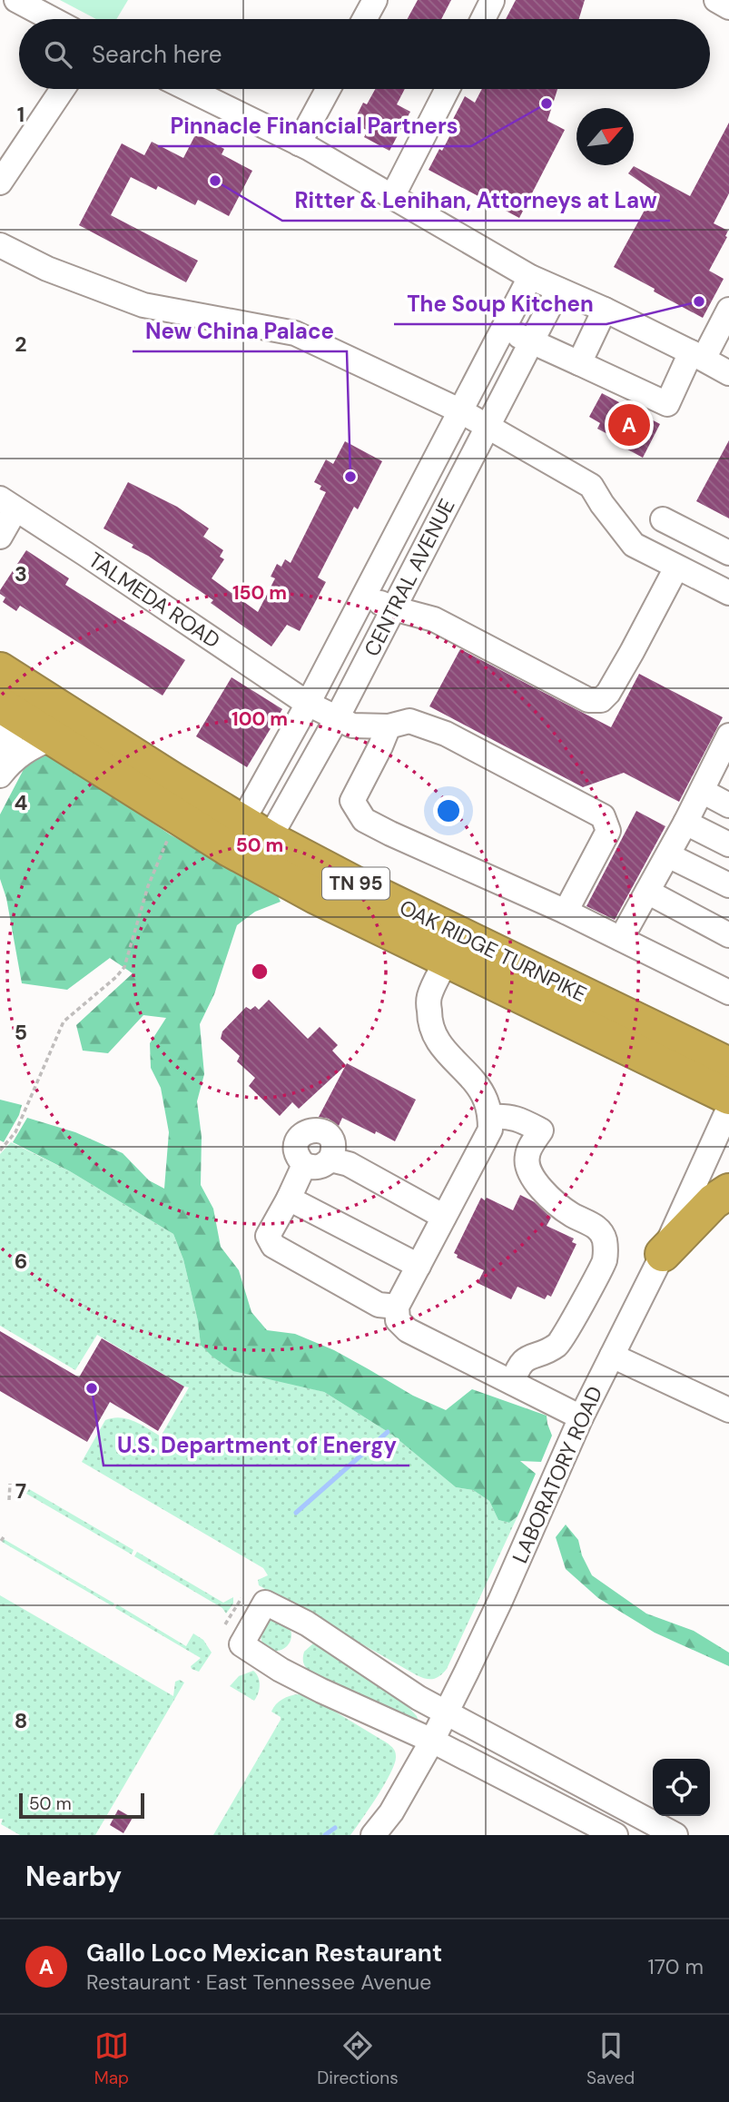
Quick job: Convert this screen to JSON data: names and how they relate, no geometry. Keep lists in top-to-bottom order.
{
  "streets": {
    "highway": ["TN 95", "OAK RIDGE TURNPIKE"],
    "street": ["CENTRAL AVENUE", "TALMEDA ROAD", "LABORATORY ROAD"]
  },
  "crossings": [
    ["CENTRAL AVENUE", "TALMEDA ROAD"],
    ["CENTRAL AVENUE", "OAK RIDGE TURNPIKE"]
  ],
  "places": [
    "Pinnacle Financial Partners",
    "Ritter & Lenihan, Attorneys at Law",
    "The Soup Kitchen",
    "New China Palace",
    "U.S. Department of Energy"
  ],
  "scale_bar": "50 m",
  "north": "top right",
  "page": {
    "search": "Search here",
    "pins": "A",
    "scale": "50 m",
    "heading": "Nearby",
    "list": [
      {
        "mark": "A",
        "name": "Gallo Loco Mexican Restaurant",
        "note": "Restaurant · East Tennessee Avenue",
        "value": "170 m"
      }
    ],
    "nav": ["Map", "Directions", "Saved"]
  },
  "grid": {
    "rows": [
      "1",
      "2",
      "3",
      "4",
      "5",
      "6",
      "7",
      "8"
    ]
  },
  "rings": ["150 m", "100 m", "50 m"]
}
